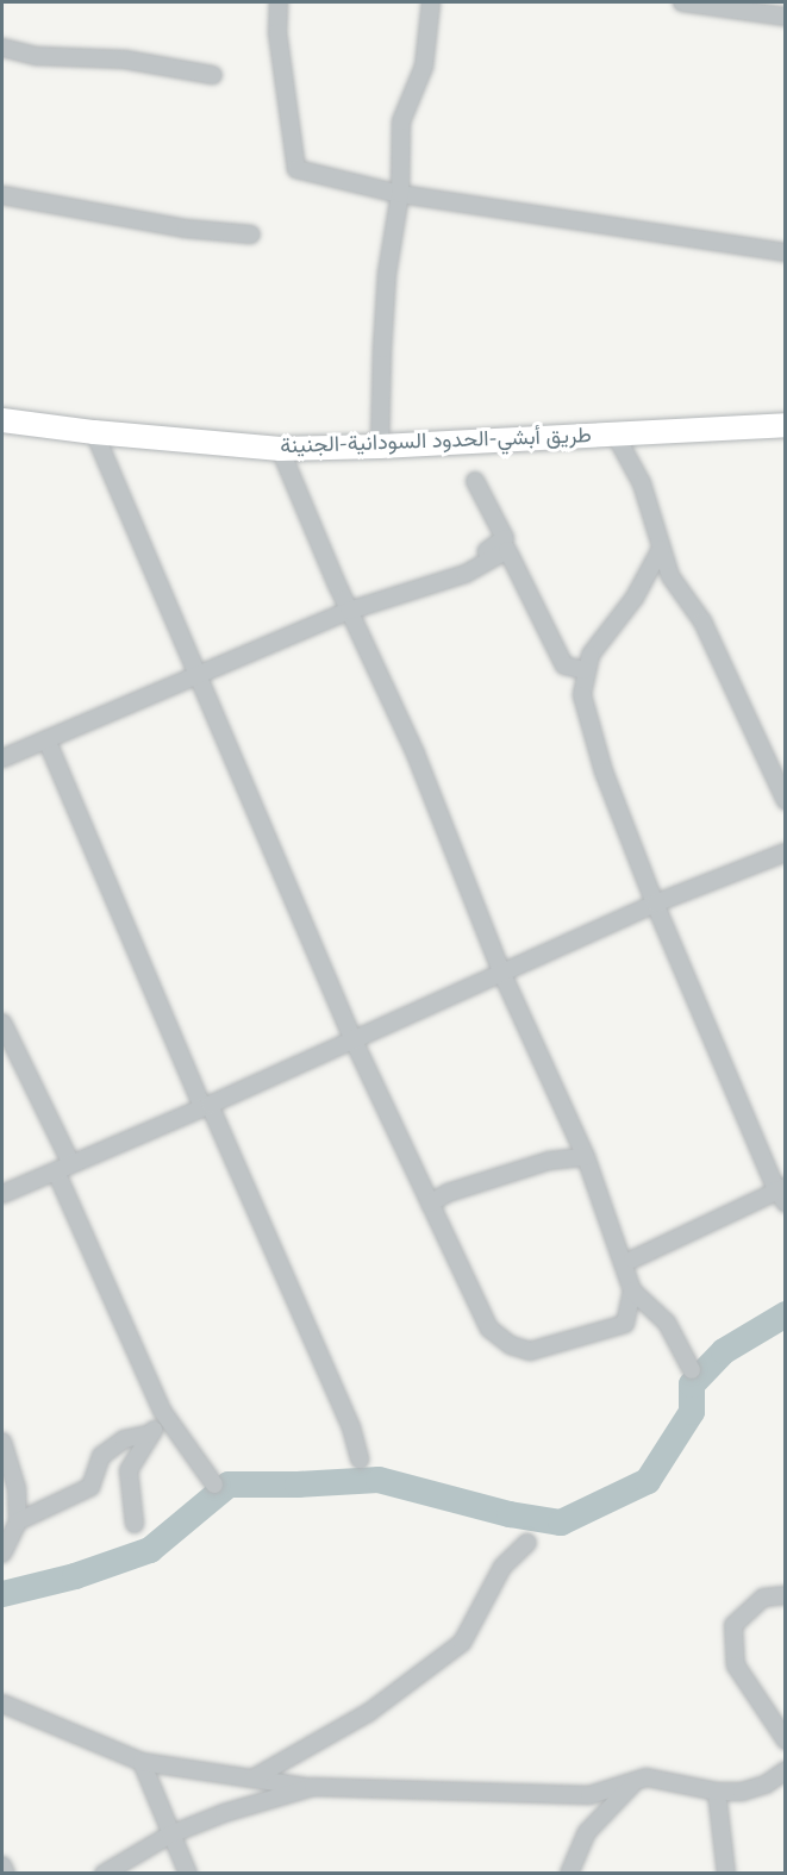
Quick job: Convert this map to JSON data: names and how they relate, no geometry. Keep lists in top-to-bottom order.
{
  "streets": {
    "highway": ["طريق أبشي-الحدود السودانية-الجنينة"]
  }
}
